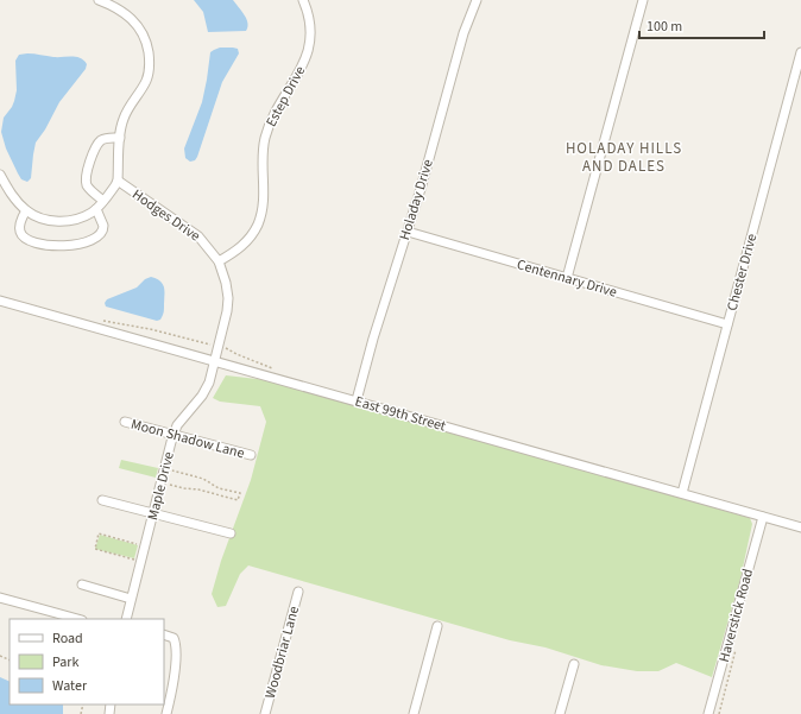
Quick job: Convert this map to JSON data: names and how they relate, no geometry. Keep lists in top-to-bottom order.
{
  "streets": {
    "street": [
      "Estep Drive",
      "Holaday Drive",
      "Hodges Drive",
      "Chester Drive",
      "Centennary Drive",
      "East 99th Street",
      "Moon Shadow Lane",
      "Maple Drive",
      "Haverstick Road",
      "Woodbriar Lane"
    ]
  },
  "crossings": [
    ["Estep Drive", "Hodges Drive"],
    ["Holaday Drive", "Centennary Drive"],
    ["Holaday Drive", "East 99th Street"],
    ["Hodges Drive", "East 99th Street"],
    ["Hodges Drive", "Maple Drive"],
    ["Chester Drive", "Centennary Drive"],
    ["Chester Drive", "East 99th Street"],
    ["East 99th Street", "Maple Drive"],
    ["East 99th Street", "Haverstick Road"],
    ["Moon Shadow Lane", "Maple Drive"]
  ],
  "districts": ["HOLADAY HILLS AND DALES"],
  "legend": ["Road", "Park", "Water"],
  "scale_bar": "100 m"
}
